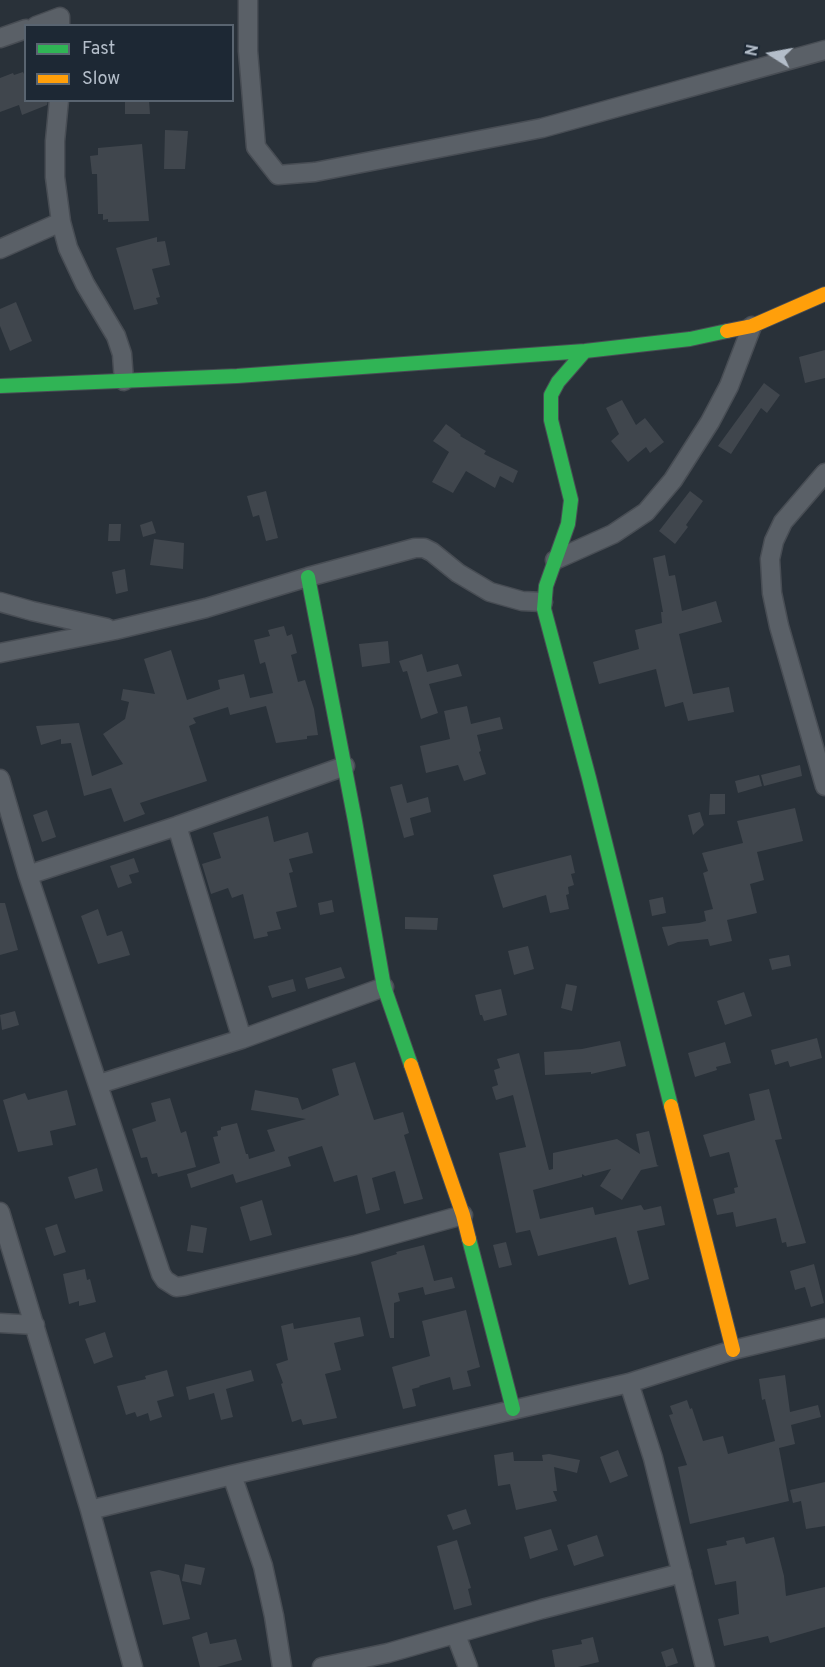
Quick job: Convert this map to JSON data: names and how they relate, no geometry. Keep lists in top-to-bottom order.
{
  "legend": ["Fast", "Slow"],
  "north": "left"
}
